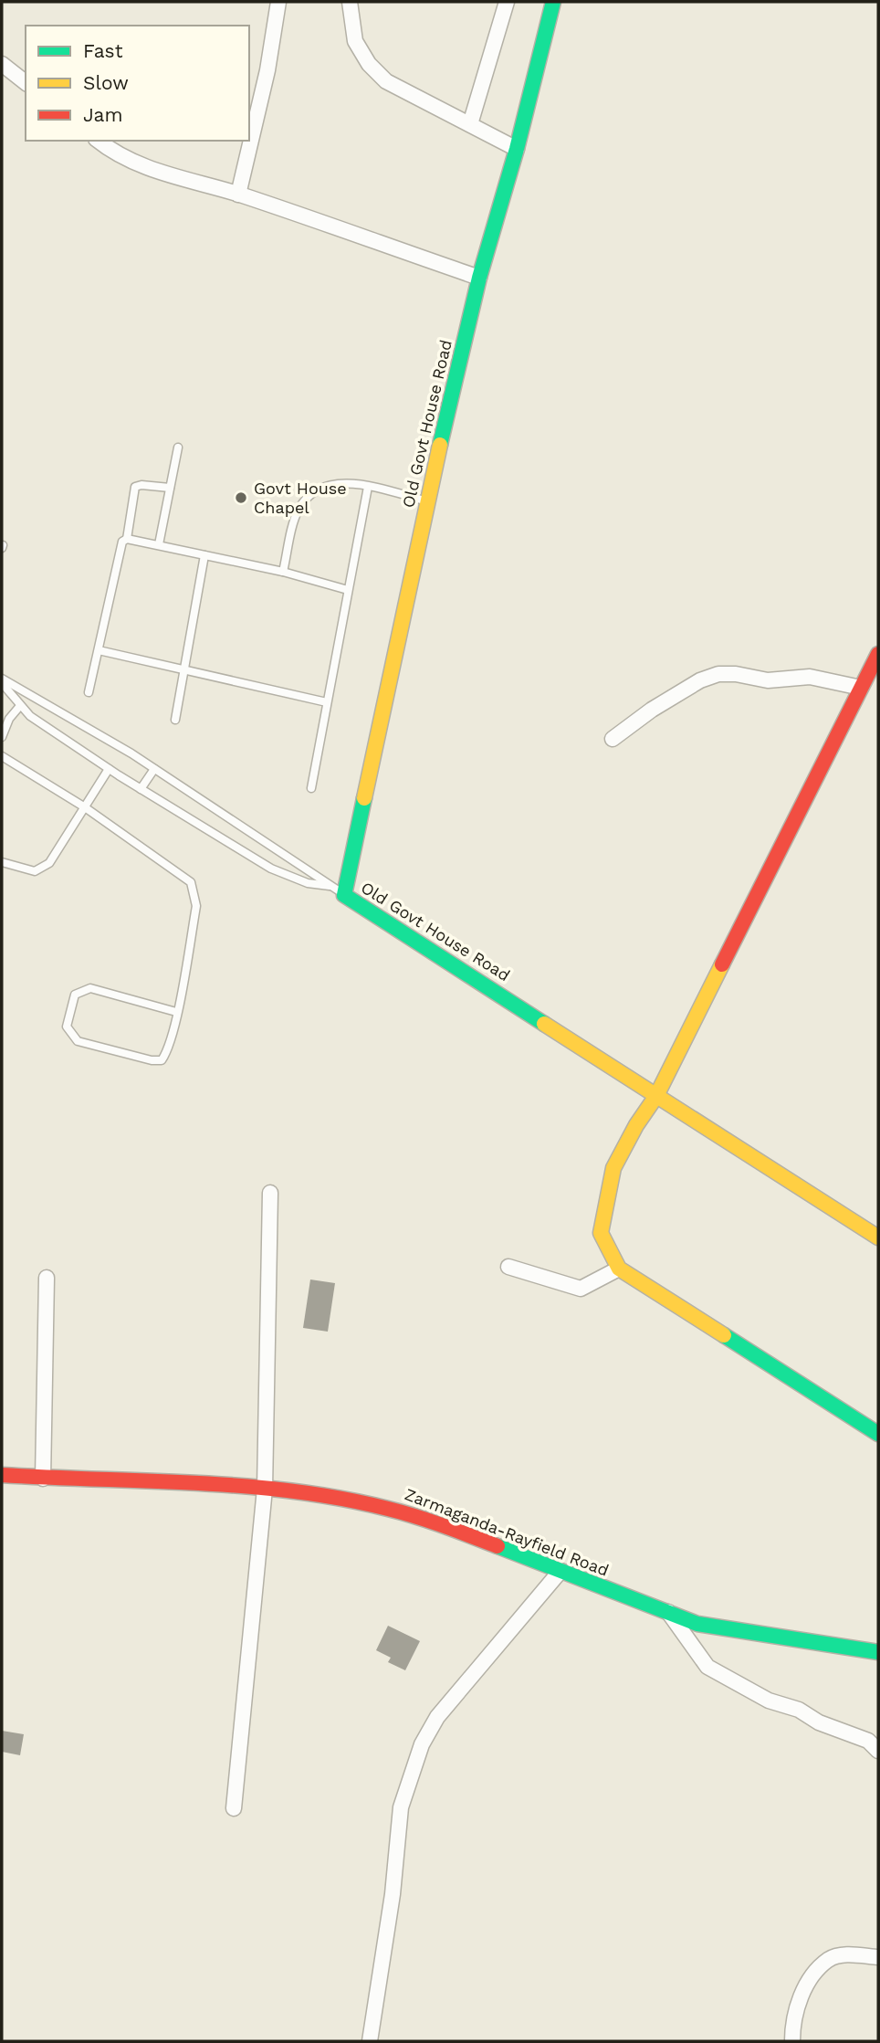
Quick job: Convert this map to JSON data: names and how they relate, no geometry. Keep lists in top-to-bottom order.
{
  "streets": {
    "street": ["Old Govt House Road", "Zarmaganda-Rayfield Road"]
  },
  "places": ["Govt House Chapel"],
  "legend": ["Fast", "Slow", "Jam"]
}
